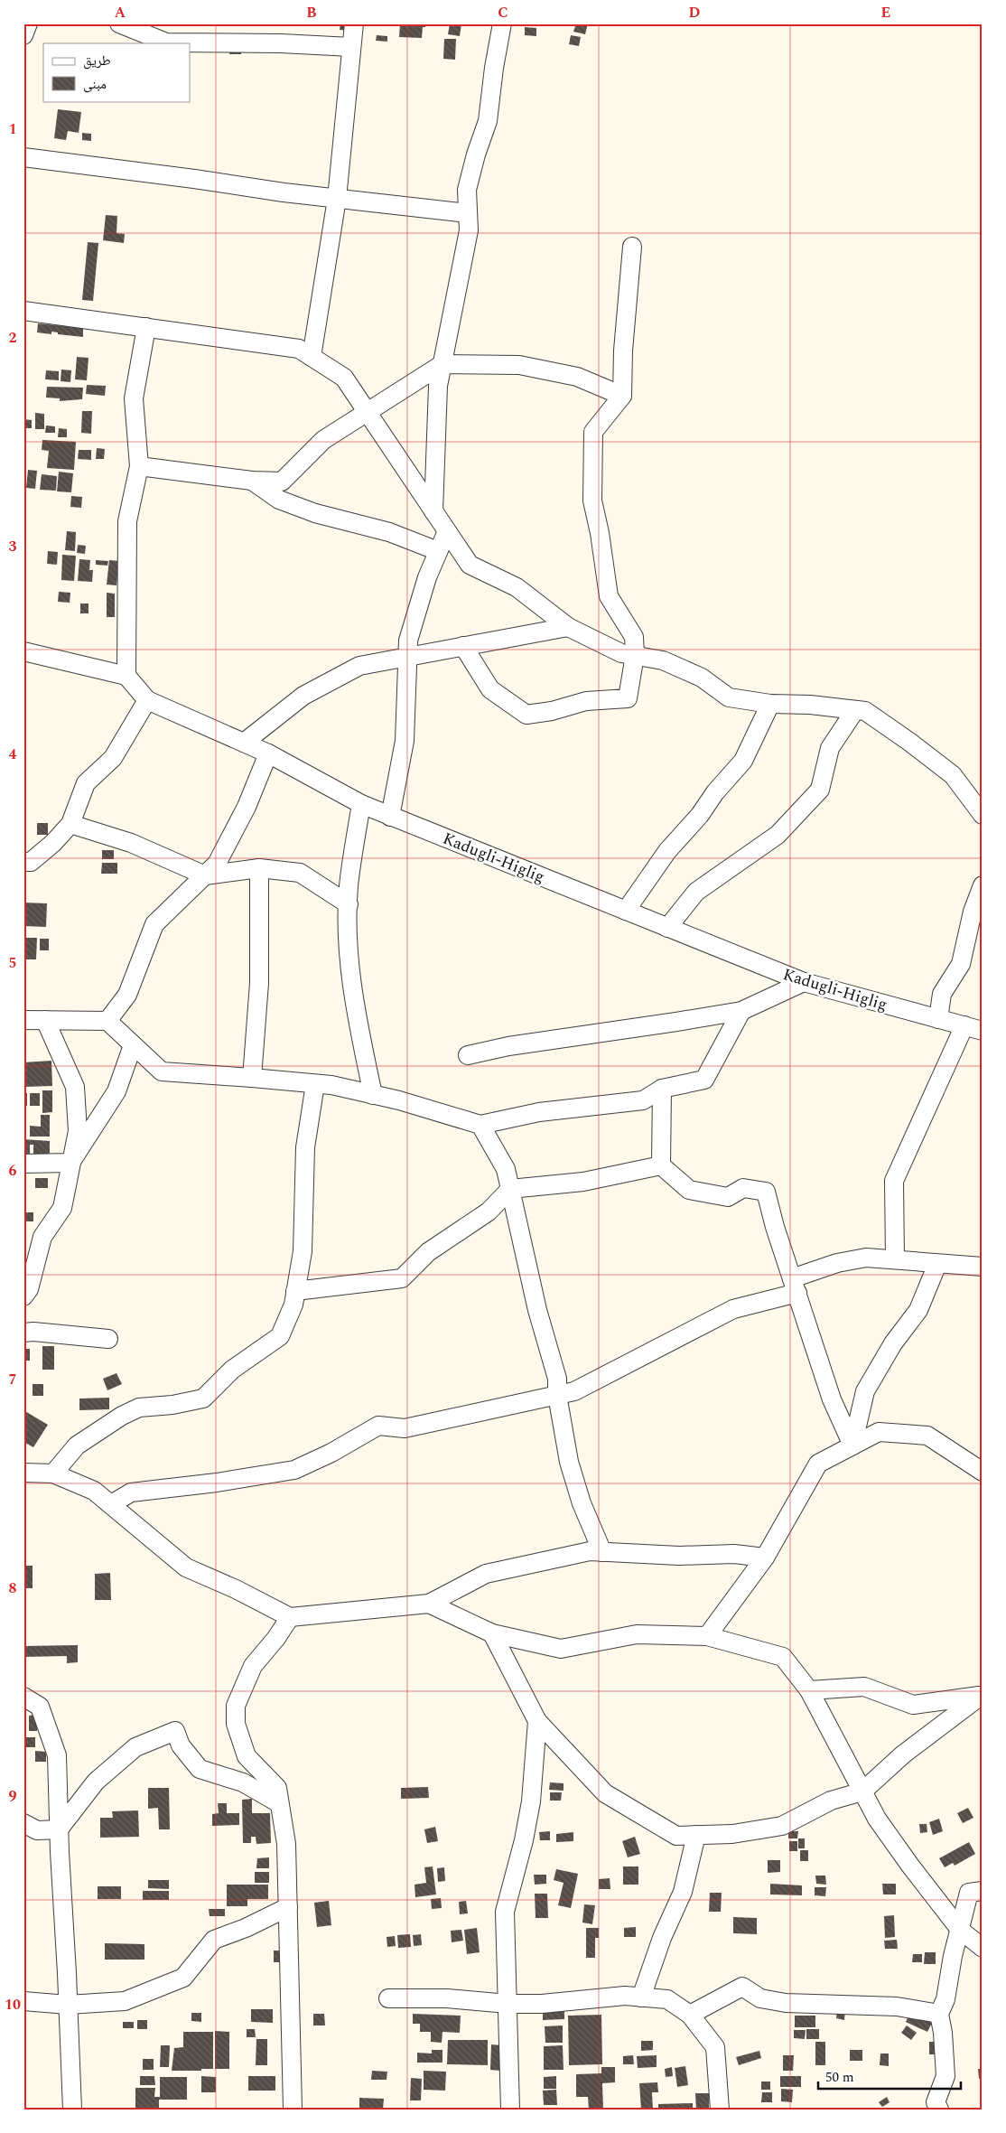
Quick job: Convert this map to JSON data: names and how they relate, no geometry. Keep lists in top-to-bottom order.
{
  "streets": {
    "street": ["Kadugli-Higlig"]
  },
  "legend": ["طريق", "مبنى"],
  "scale_bar": "50 m",
  "grid": {
    "columns": [
      "A",
      "B",
      "C",
      "D",
      "E"
    ],
    "rows": [
      "1",
      "2",
      "3",
      "4",
      "5",
      "6",
      "7",
      "8",
      "9",
      "10"
    ]
  }
}
